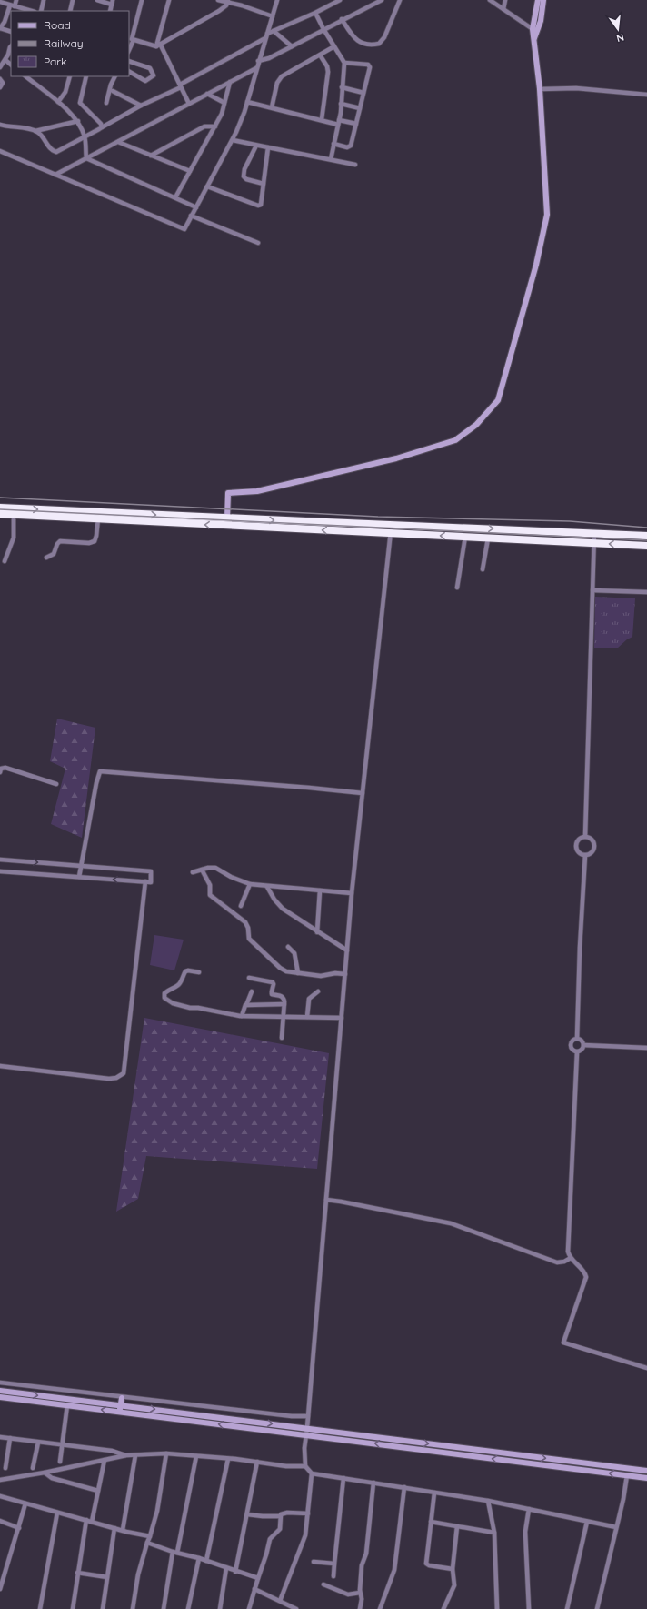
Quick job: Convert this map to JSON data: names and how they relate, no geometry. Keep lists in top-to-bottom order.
{
  "legend": ["Road", "Railway", "Park"],
  "north": "bottom"
}
